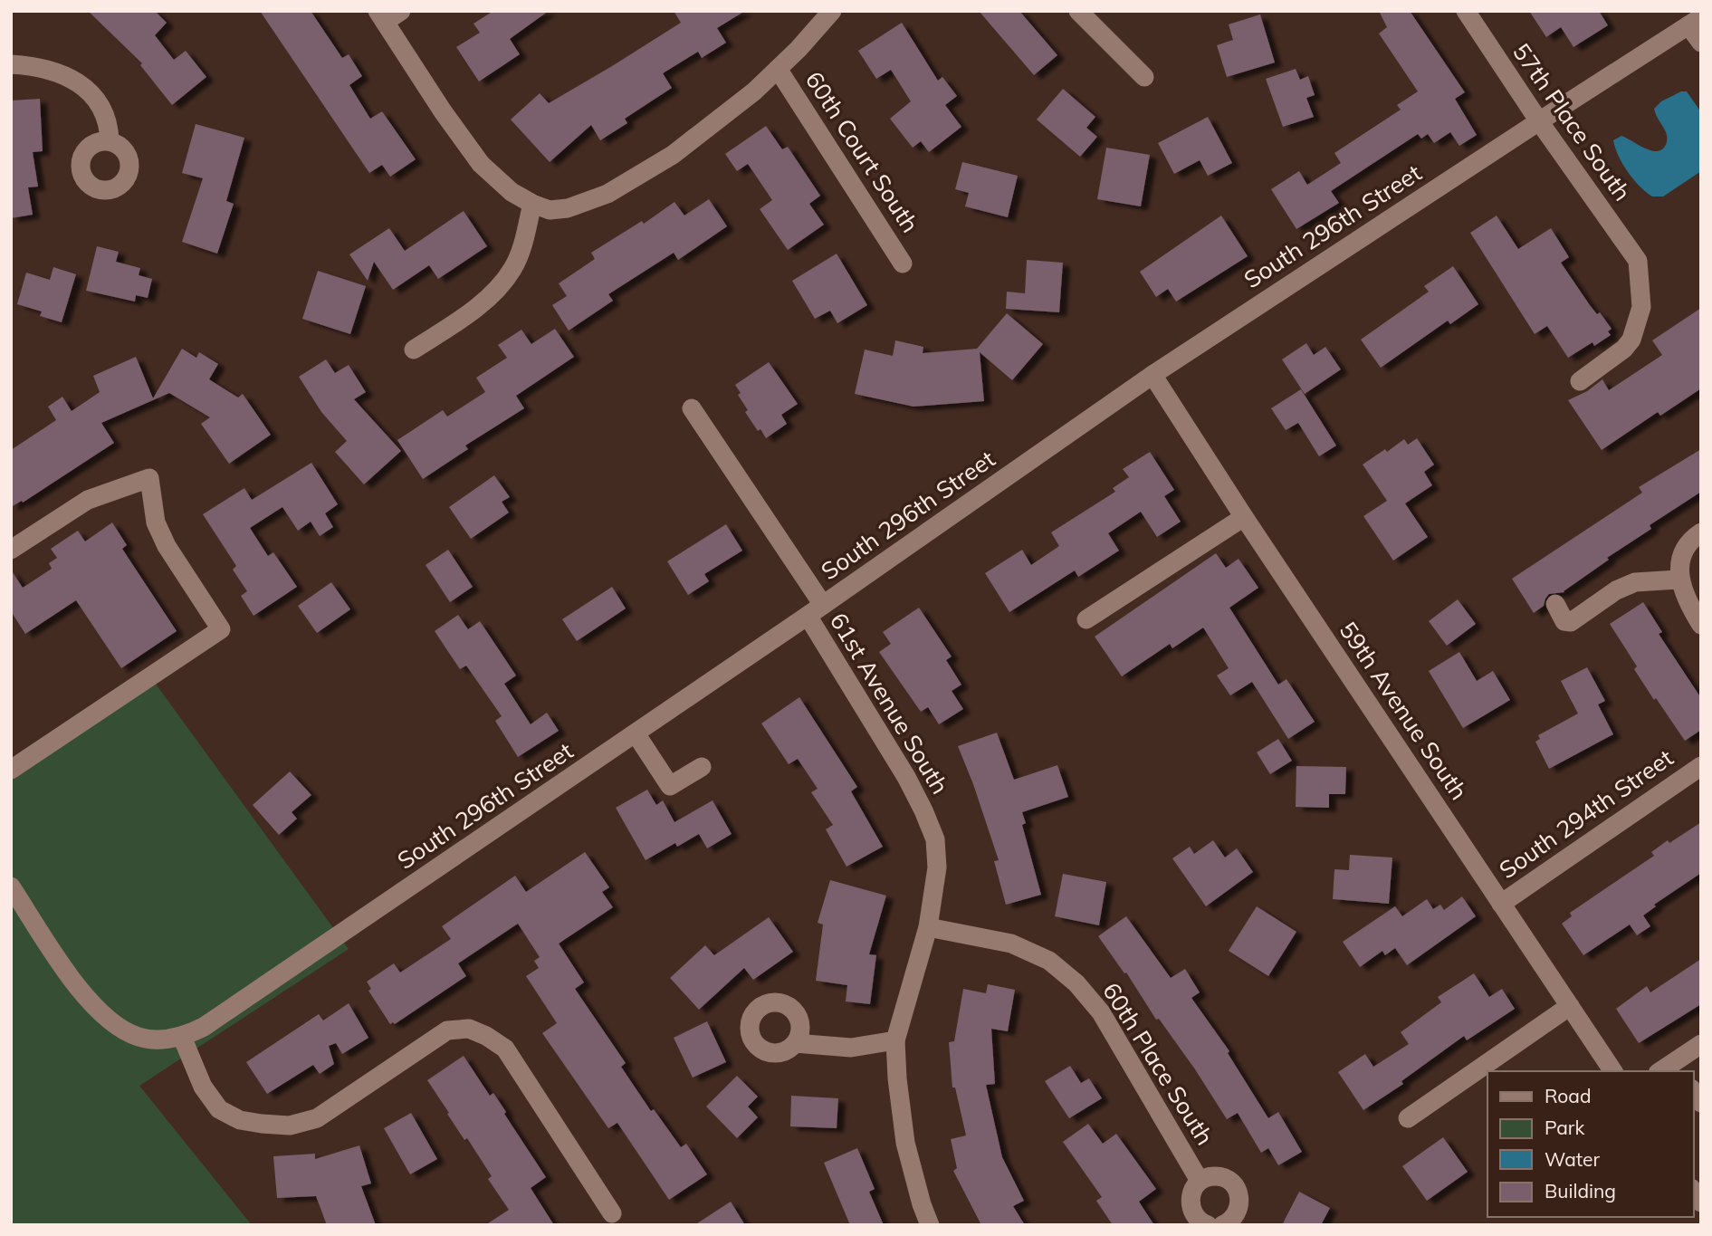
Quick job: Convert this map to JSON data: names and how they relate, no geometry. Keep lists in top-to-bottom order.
{
  "streets": {
    "street": [
      "57th Place South",
      "60th Court South",
      "South 296th Street",
      "61st Avenue South",
      "59th Avenue South",
      "South 294th Street",
      "60th Place South"
    ]
  },
  "crossings": [
    ["57th Place South", "South 296th Street"],
    ["South 296th Street", "61st Avenue South"],
    ["South 296th Street", "59th Avenue South"],
    ["61st Avenue South", "60th Place South"],
    ["59th Avenue South", "South 294th Street"]
  ],
  "legend": [
    "Road",
    "Park",
    "Water",
    "Building"
  ]
}
